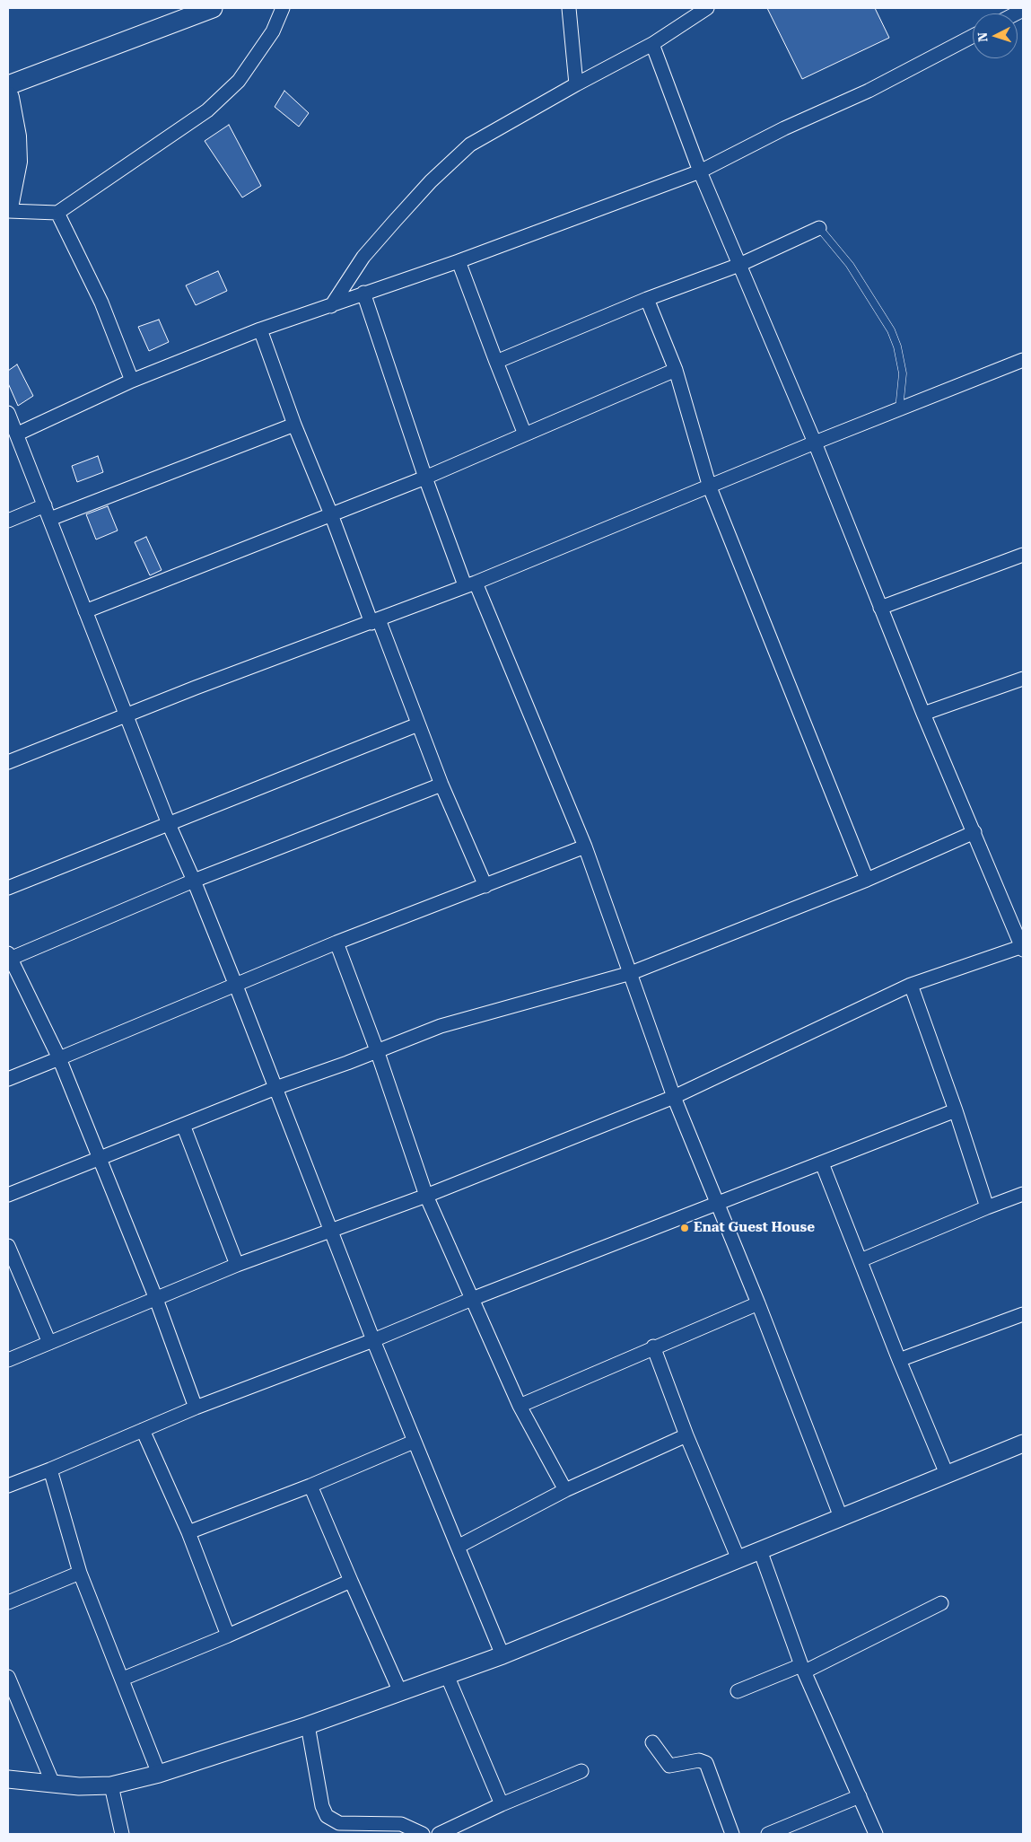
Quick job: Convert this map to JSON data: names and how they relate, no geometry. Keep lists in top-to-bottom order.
{
  "places": ["Enat Guest House"],
  "north": "left"
}
